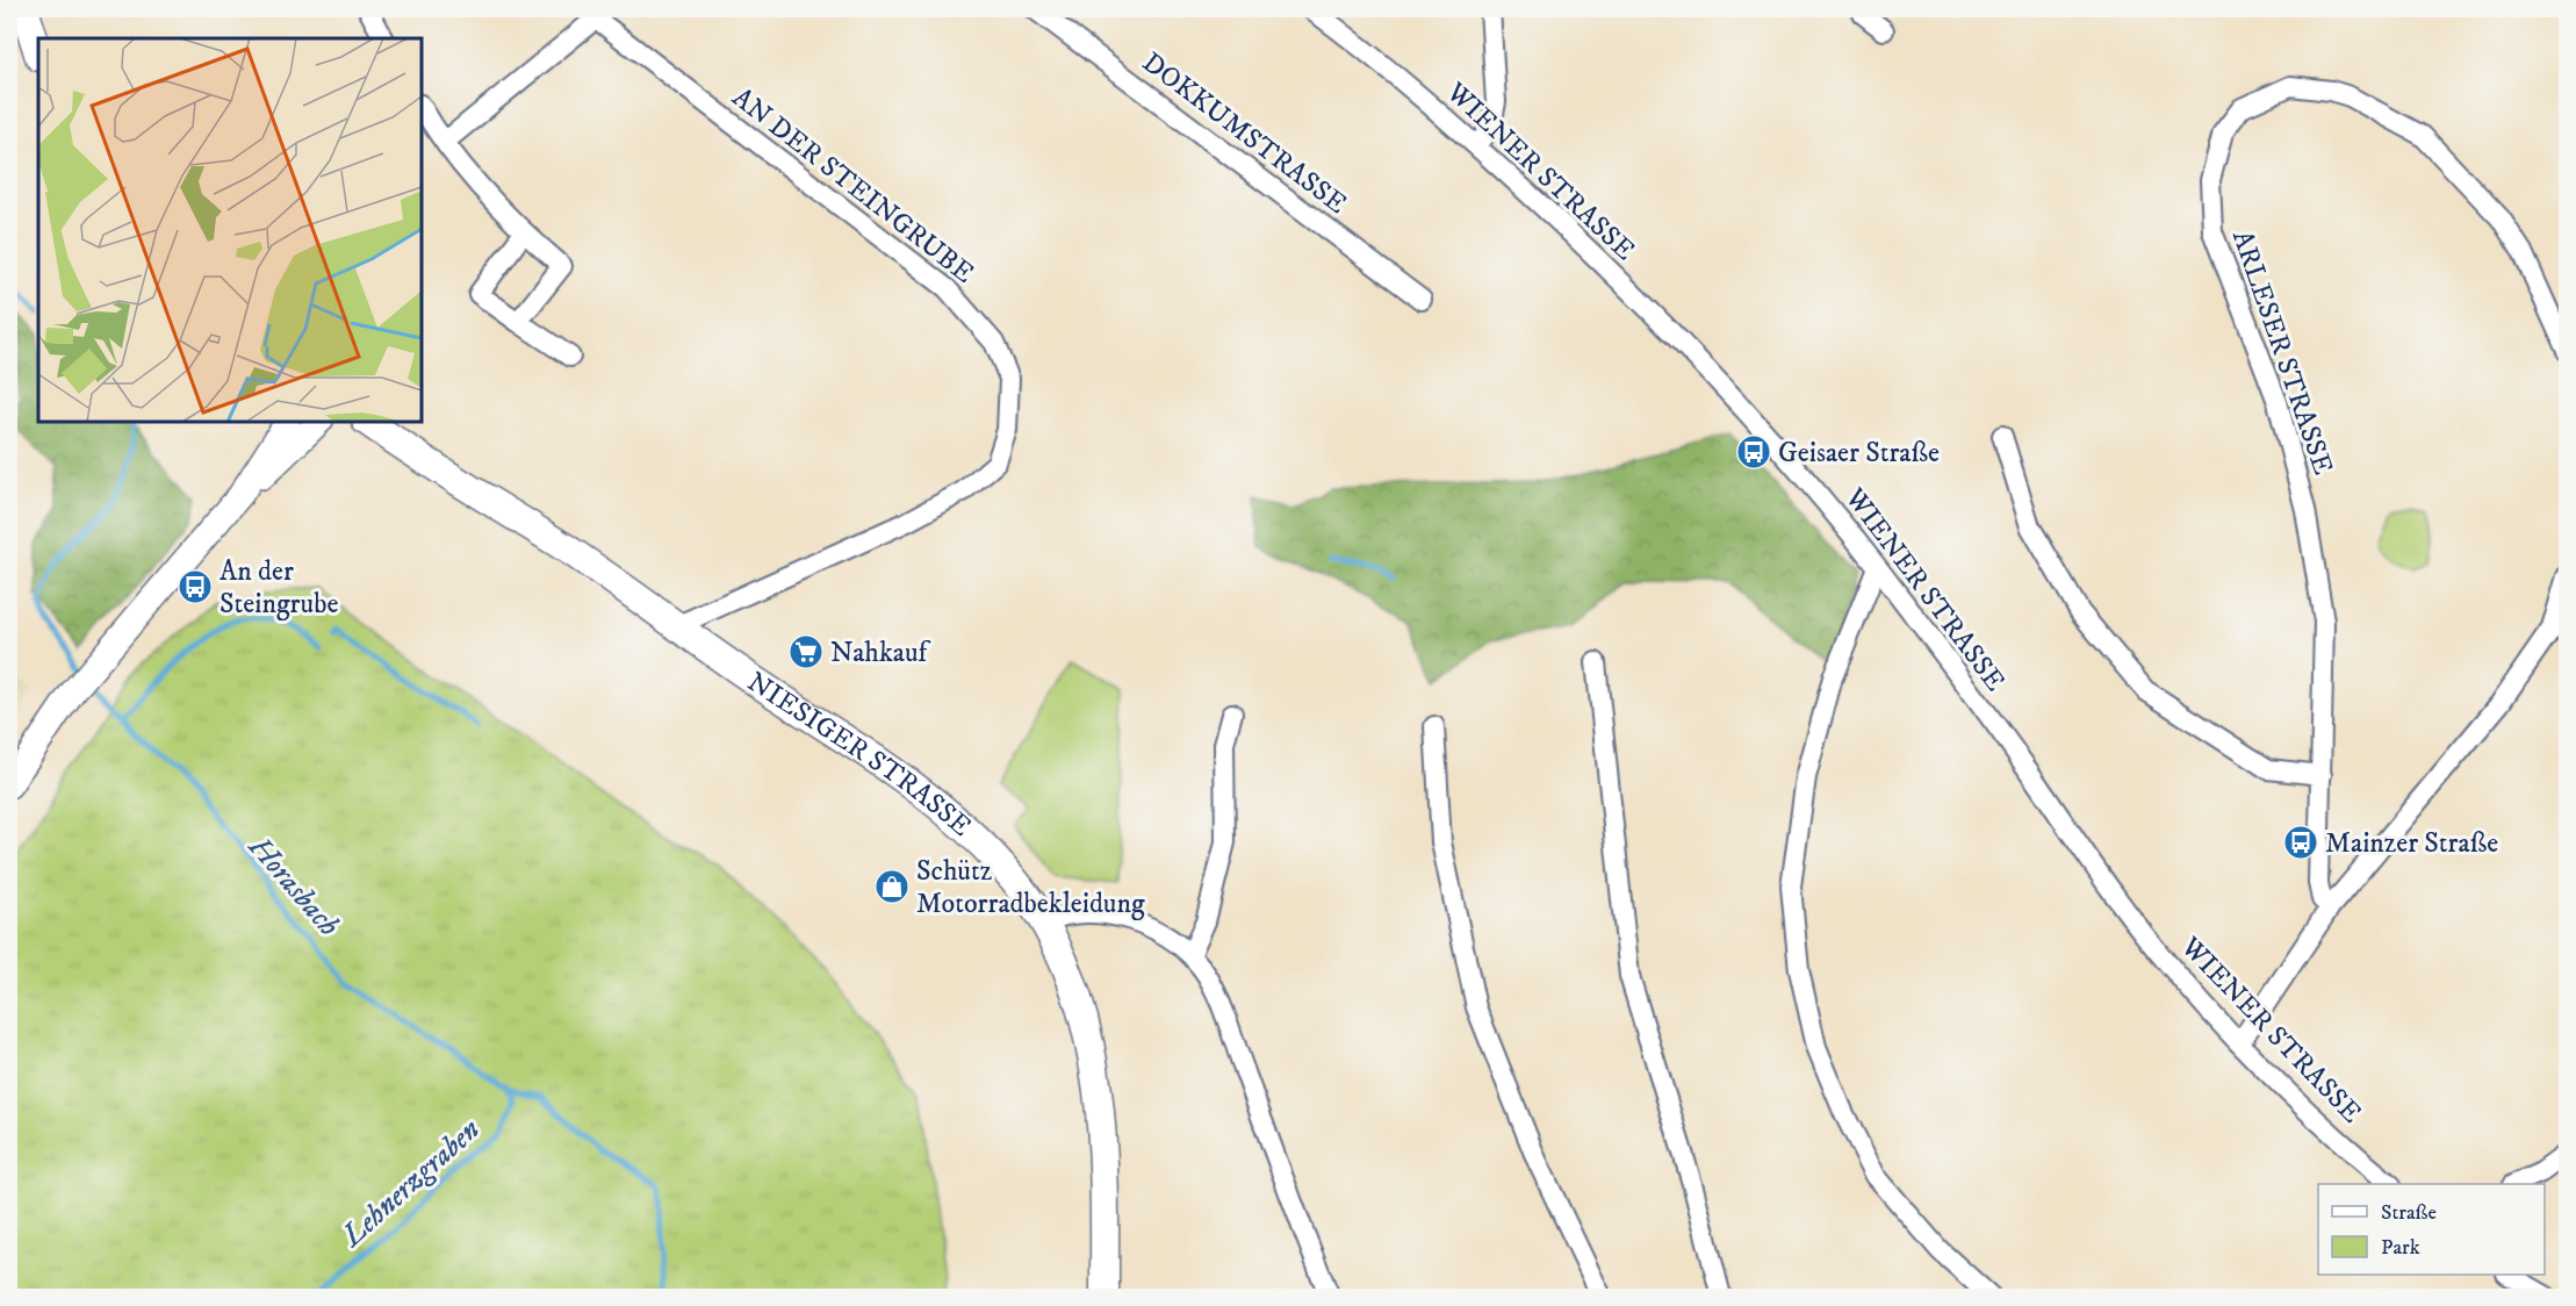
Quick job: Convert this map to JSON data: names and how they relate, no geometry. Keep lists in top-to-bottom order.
{
  "streets": {
    "main road": ["NIESIGER STRASSE"],
    "street": [
      "DOKKUMSTRASSE",
      "WIENER STRASSE",
      "AN DER STEINGRUBE",
      "ARLESER STRASSE"
    ]
  },
  "crossings": [
    ["AN DER STEINGRUBE", "NIESIGER STRASSE"]
  ],
  "water": ["Horasbach", "Lehnerzgraben"],
  "places": {
    "bus stop": ["Geisaer Straße", "An der Steingrube", "Mainzer Straße"],
    "supermarket": ["Nahkauf"],
    "shop": ["Schütz Motorradbekleidung"]
  },
  "legend": ["Straße", "Park"]
}
